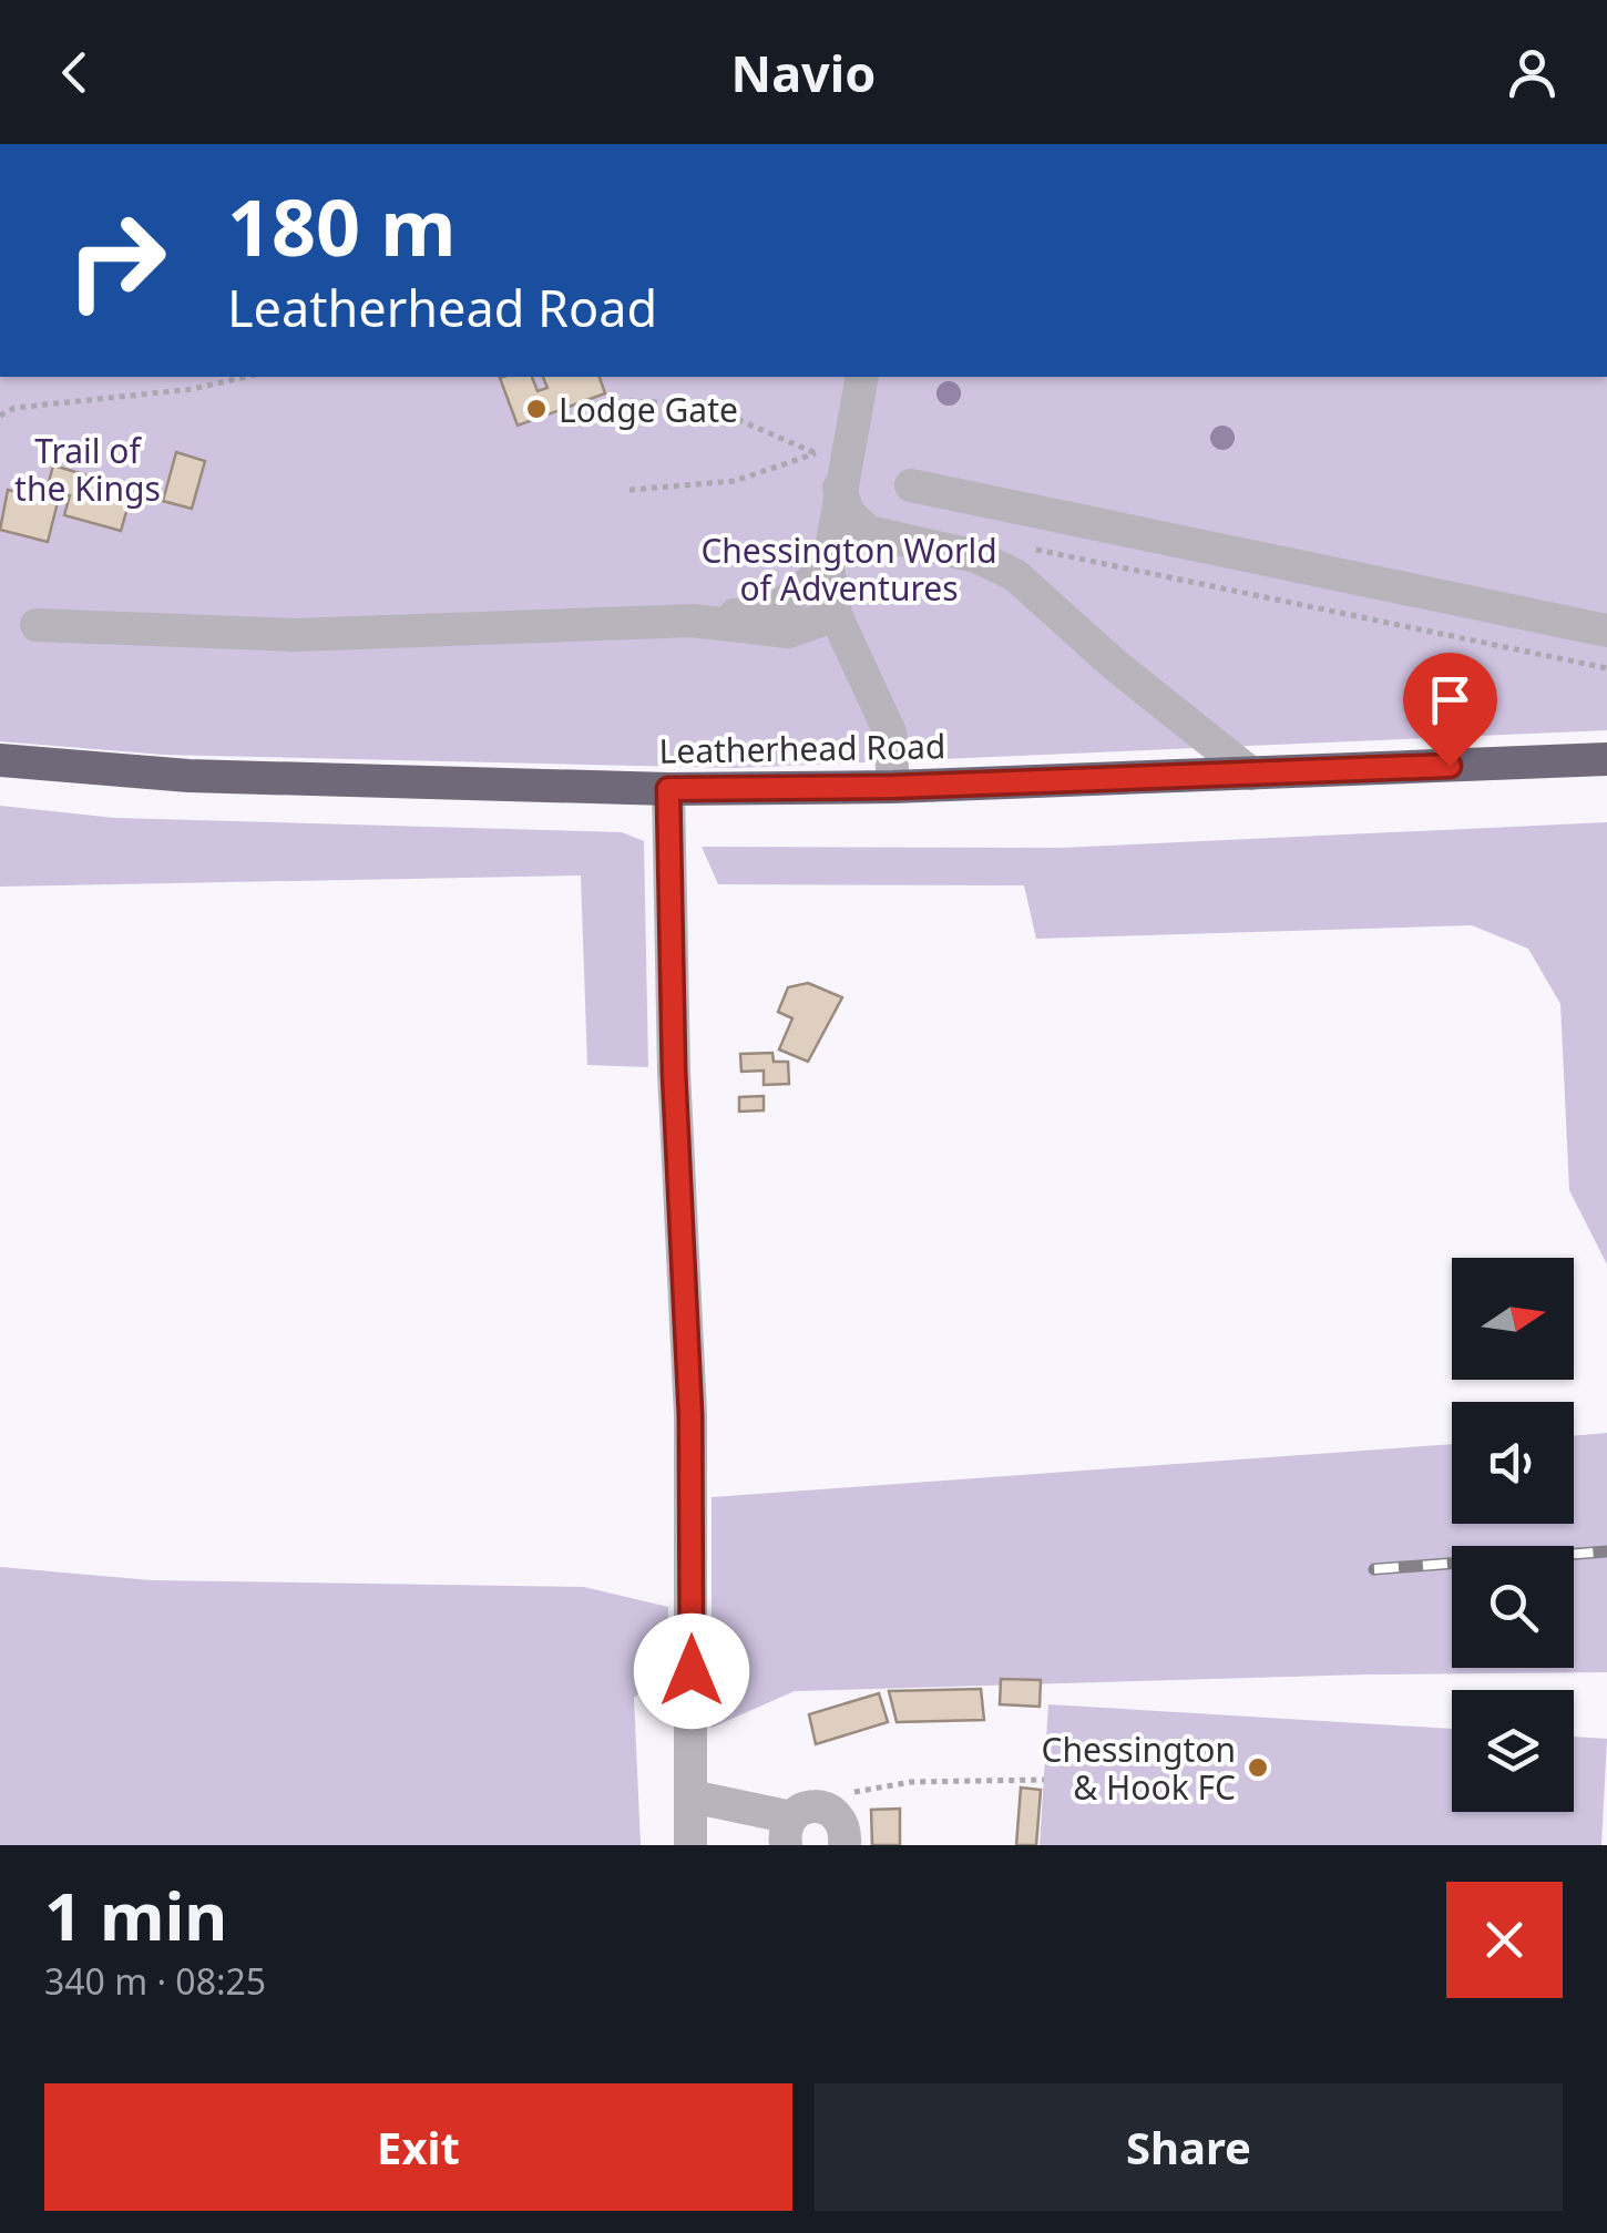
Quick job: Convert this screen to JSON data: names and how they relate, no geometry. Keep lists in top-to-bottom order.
{
  "streets": {
    "highway": ["Leatherhead Road"]
  },
  "parks": ["Trail of the Kings", "Chessington World of Adventures"],
  "places": ["Lodge Gate", "Chessington & Hook FC"],
  "north": "right",
  "page": {
    "header": "Navio",
    "turn": ["180 m", "Leatherhead Road"],
    "heading": ["1 min", "340 m · 08:25"],
    "buttons": ["Exit", "Share"]
  }
}
